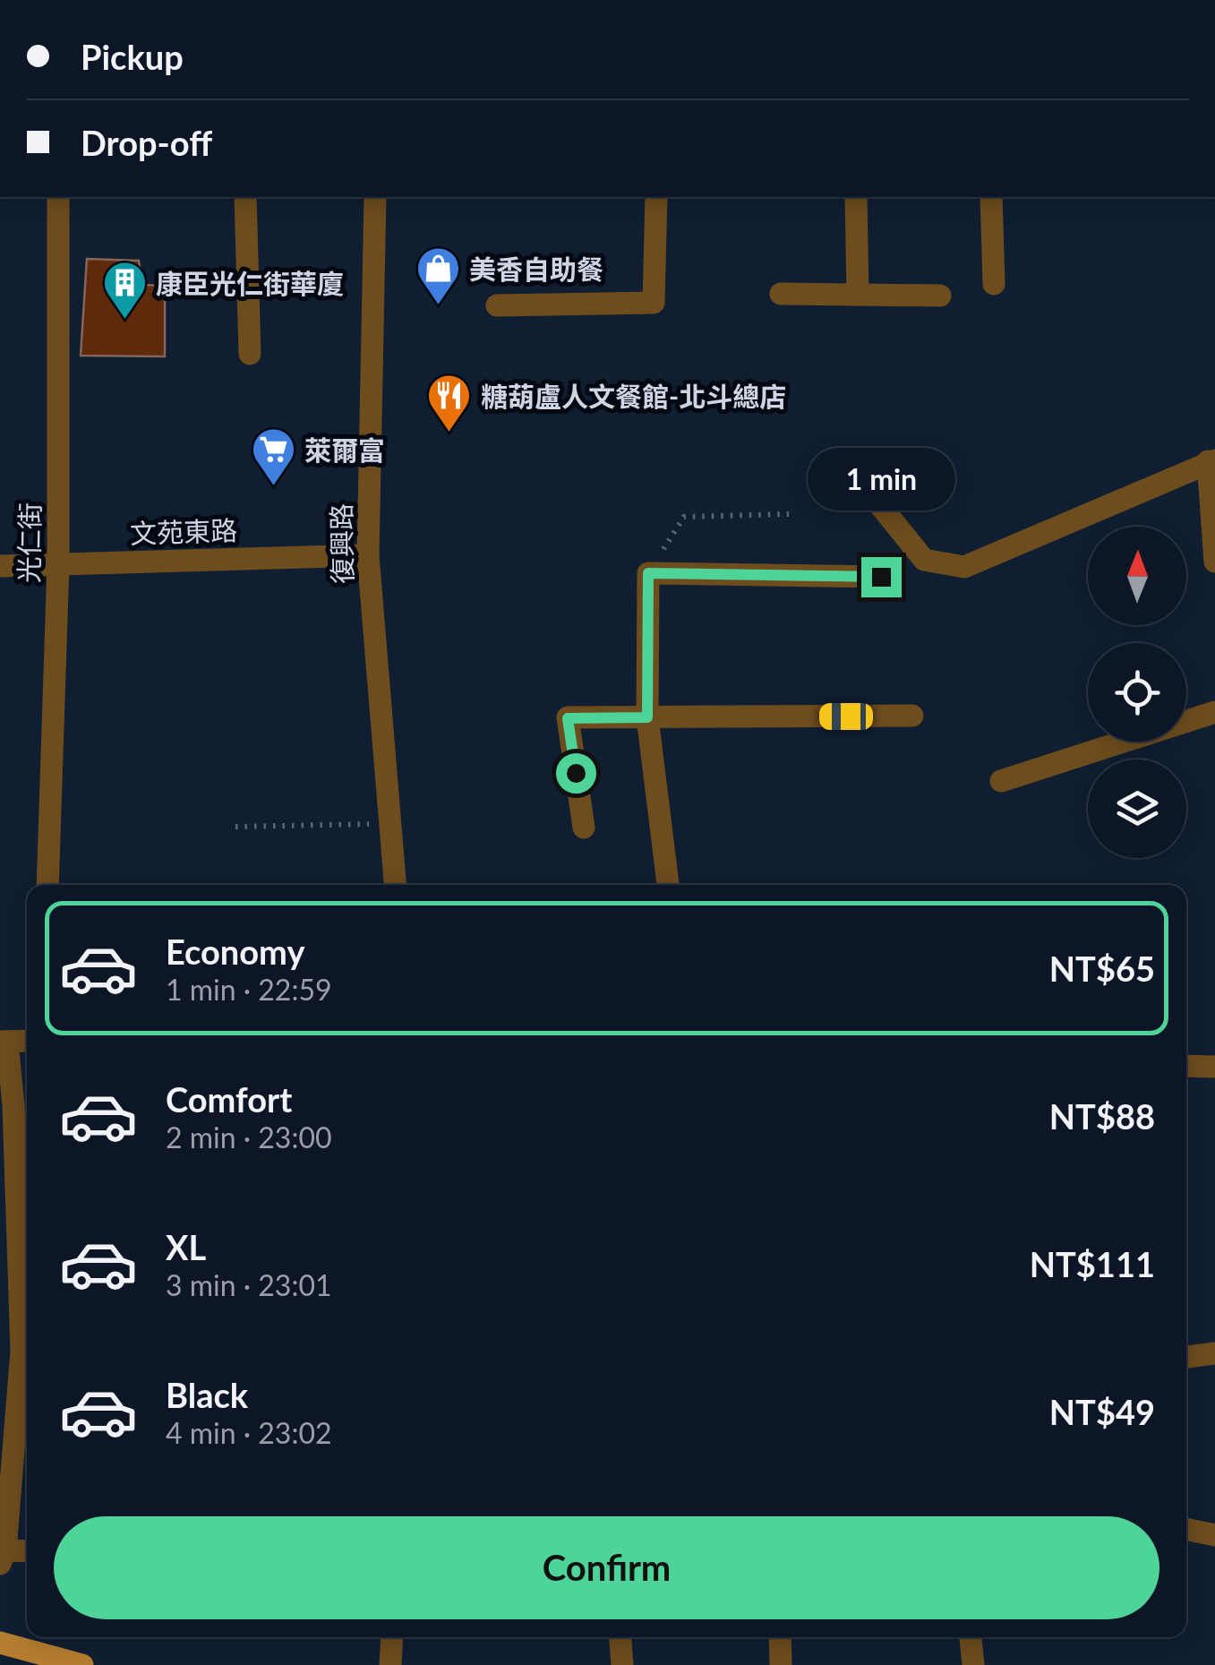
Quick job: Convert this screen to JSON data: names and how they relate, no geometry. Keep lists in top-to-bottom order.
{
  "streets": {
    "street": ["文苑東路", "光仁街", "復興路"]
  },
  "crossings": [
    ["文苑東路", "光仁街"],
    ["文苑東路", "復興路"]
  ],
  "places": {
    "shop": ["美香自助餐"],
    "building": ["康臣光仁街華廈"],
    "restaurant": ["糖葫盧人文餐館-北斗總店"],
    "supermarket": ["萊爾富"]
  },
  "north": "top",
  "page": {
    "banner": ["Pickup", "Drop-off"],
    "bubble": "1 min",
    "list": [
      {
        "name": "Economy",
        "note": "1 min · 22:59",
        "value": "NT$65"
      },
      {
        "name": "Comfort",
        "note": "2 min · 23:00",
        "value": "NT$88"
      },
      {
        "name": "XL",
        "note": "3 min · 23:01",
        "value": "NT$111"
      },
      {
        "name": "Black",
        "note": "4 min · 23:02",
        "value": "NT$49"
      }
    ],
    "buttons": "Confirm"
  }
}
